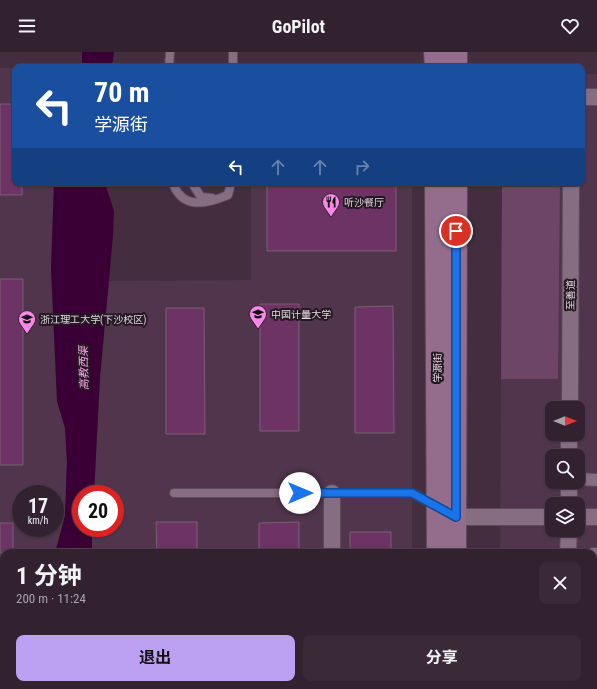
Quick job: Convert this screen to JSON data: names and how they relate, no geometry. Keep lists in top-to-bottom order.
{
  "streets": {
    "main road": ["学源街"],
    "street": ["至善道"]
  },
  "water": ["高教西渠"],
  "places": {
    "restaurant": ["听沙餐厅"],
    "school or university": ["中国计量大学", "浙江理工大学(下沙校区)"]
  },
  "north": "right",
  "page": {
    "header": "GoPilot",
    "turn": ["70 m", "学源街"],
    "speed": "17 km/h",
    "limit": "20",
    "heading": ["1 分钟", "200 m · 11:24"],
    "buttons": ["退出", "分享"]
  }
}
